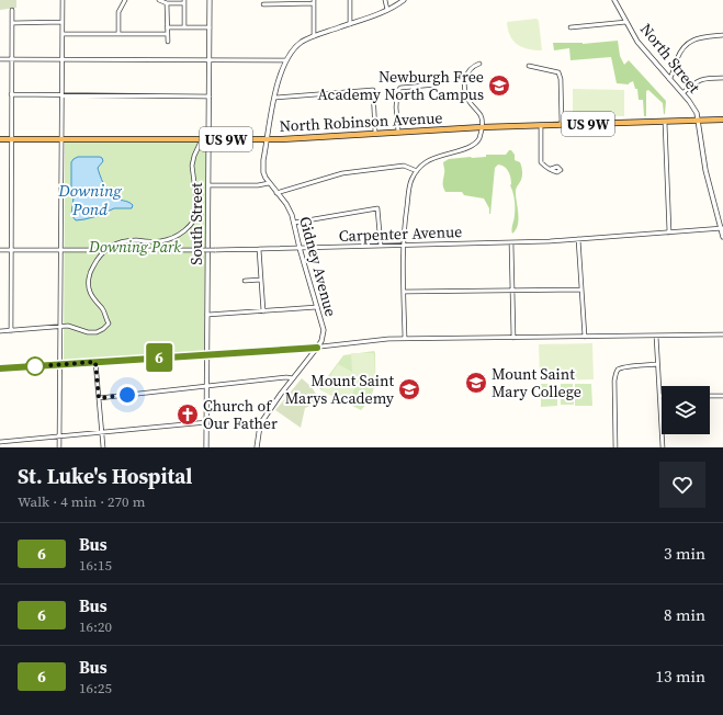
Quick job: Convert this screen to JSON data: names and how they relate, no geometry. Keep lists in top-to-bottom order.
{
  "streets": {
    "highway": ["North Robinson Avenue", "US 9W"],
    "street": [
      "North Street",
      "South Street",
      "Carpenter Avenue",
      "Gidney Avenue"
    ]
  },
  "crossings": [
    ["North Street", "North Robinson Avenue"],
    ["North Street", "Carpenter Avenue"],
    ["North Robinson Avenue", "South Street"],
    ["North Robinson Avenue", "Gidney Avenue"],
    ["Carpenter Avenue", "Gidney Avenue"]
  ],
  "water": ["Downing Pond"],
  "parks": ["Downing Park"],
  "places": {
    "school or university": ["Newburgh Free Academy North Campus", "Mount Saint Mary College", "Mount Saint Marys Academy"],
    "church": ["Church of Our Father"]
  },
  "lines": ["bus line 6"],
  "page": {
    "on_map": "6",
    "heading": ["St. Luke's Hospital", "Walk · 4 min · 270 m"],
    "list": [
      {
        "mark": "6",
        "name": "Bus",
        "note": "16:15",
        "value": "3 min"
      },
      {
        "mark": "6",
        "name": "Bus",
        "note": "16:20",
        "value": "8 min"
      },
      {
        "mark": "6",
        "name": "Bus",
        "note": "16:25",
        "value": "13 min"
      }
    ]
  }
}
